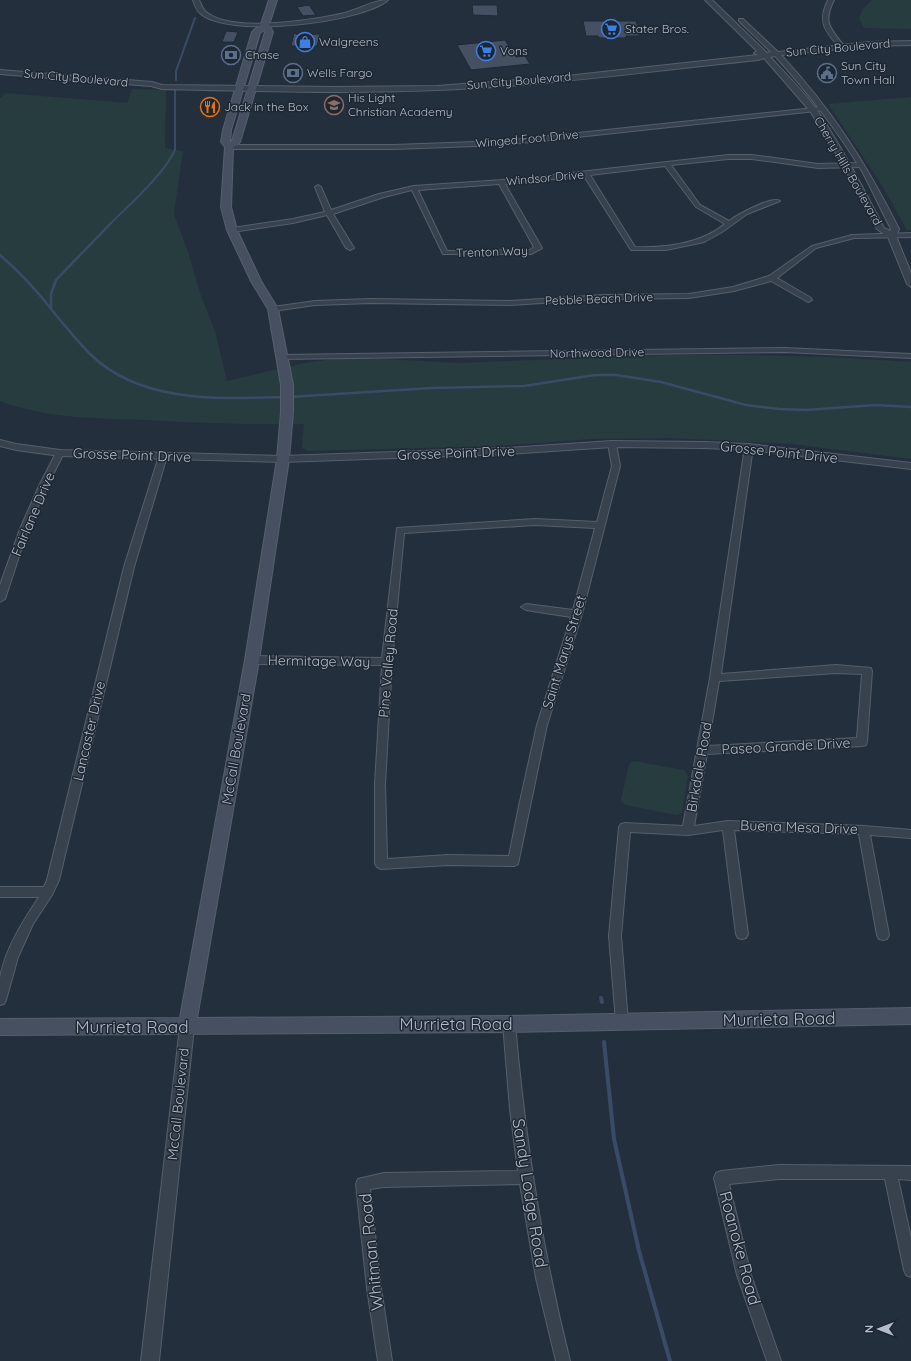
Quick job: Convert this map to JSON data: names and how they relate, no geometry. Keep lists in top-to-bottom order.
{
  "streets": {
    "main road": ["McCall Boulevard", "Murrieta Road"],
    "street": [
      "Sun City Boulevard",
      "Winged Foot Drive",
      "Cherry Hills Boulevard",
      "Windsor Drive",
      "Trenton Way",
      "Pebble Beach Drive",
      "Northwood Drive",
      "Grosse Point Drive",
      "Fairlane Drive",
      "Saint Marys Street",
      "Hermitage Way",
      "Pine Valley Road",
      "Lancaster Drive",
      "Paseo Grande Drive",
      "Birkdale Road",
      "Buena Mesa Drive",
      "Sandy Lodge Road",
      "Roanoke Road",
      "Whitman Road"
    ]
  },
  "crossings": [
    ["Sun City Boulevard", "Cherry Hills Boulevard"],
    ["Sun City Boulevard", "McCall Boulevard"],
    ["Winged Foot Drive", "Cherry Hills Boulevard"],
    ["Winged Foot Drive", "McCall Boulevard"],
    ["Cherry Hills Boulevard", "Windsor Drive"],
    ["Cherry Hills Boulevard", "Pebble Beach Drive"],
    ["Windsor Drive", "Trenton Way"],
    ["Windsor Drive", "McCall Boulevard"],
    ["Pebble Beach Drive", "McCall Boulevard"],
    ["Northwood Drive", "McCall Boulevard"],
    ["Grosse Point Drive", "Fairlane Drive"],
    ["Grosse Point Drive", "Saint Marys Street"],
    ["Grosse Point Drive", "Lancaster Drive"],
    ["Grosse Point Drive", "McCall Boulevard"],
    ["Grosse Point Drive", "Birkdale Road"],
    ["Saint Marys Street", "Pine Valley Road"],
    ["Hermitage Way", "Pine Valley Road"],
    ["Hermitage Way", "McCall Boulevard"],
    ["Paseo Grande Drive", "Birkdale Road"],
    ["McCall Boulevard", "Murrieta Road"],
    ["Birkdale Road", "Buena Mesa Drive"],
    ["Birkdale Road", "Murrieta Road"],
    ["Murrieta Road", "Sandy Lodge Road"],
    ["Sandy Lodge Road", "Whitman Road"]
  ],
  "places": {
    "supermarket": ["Stater Bros.", "Vons"],
    "shop": ["Walgreens"],
    "bank": ["Chase", "Wells Fargo"],
    "public building": ["Sun City Town Hall"],
    "school or university": ["His Light Christian Academy"],
    "restaurant": ["Jack in the Box"]
  },
  "north": "left"
}
